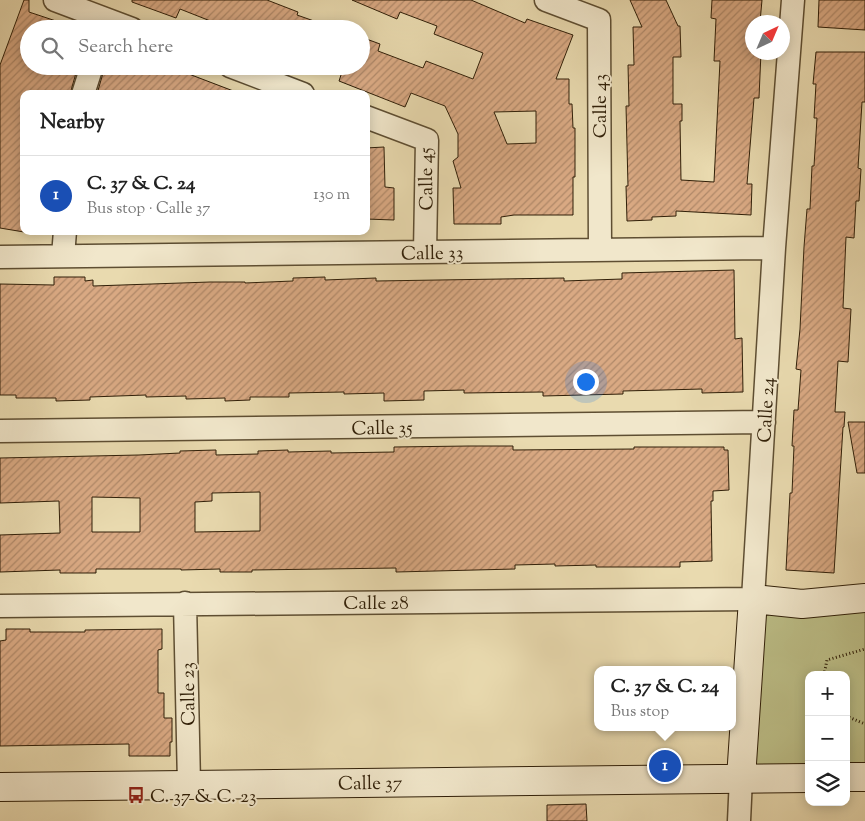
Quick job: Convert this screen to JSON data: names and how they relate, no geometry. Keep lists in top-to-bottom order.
{
  "streets": {
    "street": [
      "Calle 43",
      "Calle 45",
      "Calle 33",
      "Calle 24",
      "Calle 35",
      "Calle 28",
      "Calle 23",
      "Calle 37"
    ]
  },
  "crossings": [
    ["Calle 43", "Calle 33"],
    ["Calle 45", "Calle 33"],
    ["Calle 33", "Calle 24"],
    ["Calle 24", "Calle 35"],
    ["Calle 24", "Calle 28"],
    ["Calle 24", "Calle 37"],
    ["Calle 28", "Calle 23"],
    ["Calle 23", "Calle 37"]
  ],
  "places": {
    "bus stop": ["C. 37 & C. 23"]
  },
  "north": "top right",
  "page": {
    "search": "Search here",
    "heading": "Nearby",
    "list": [
      {
        "mark": "1",
        "name": "C. 37 & C. 24",
        "note": "Bus stop · Calle 37",
        "value": "130 m"
      }
    ],
    "popup": ["C. 37 & C. 24", "Bus stop"],
    "map_buttons": ["+", "−"],
    "pins": "1"
  }
}
